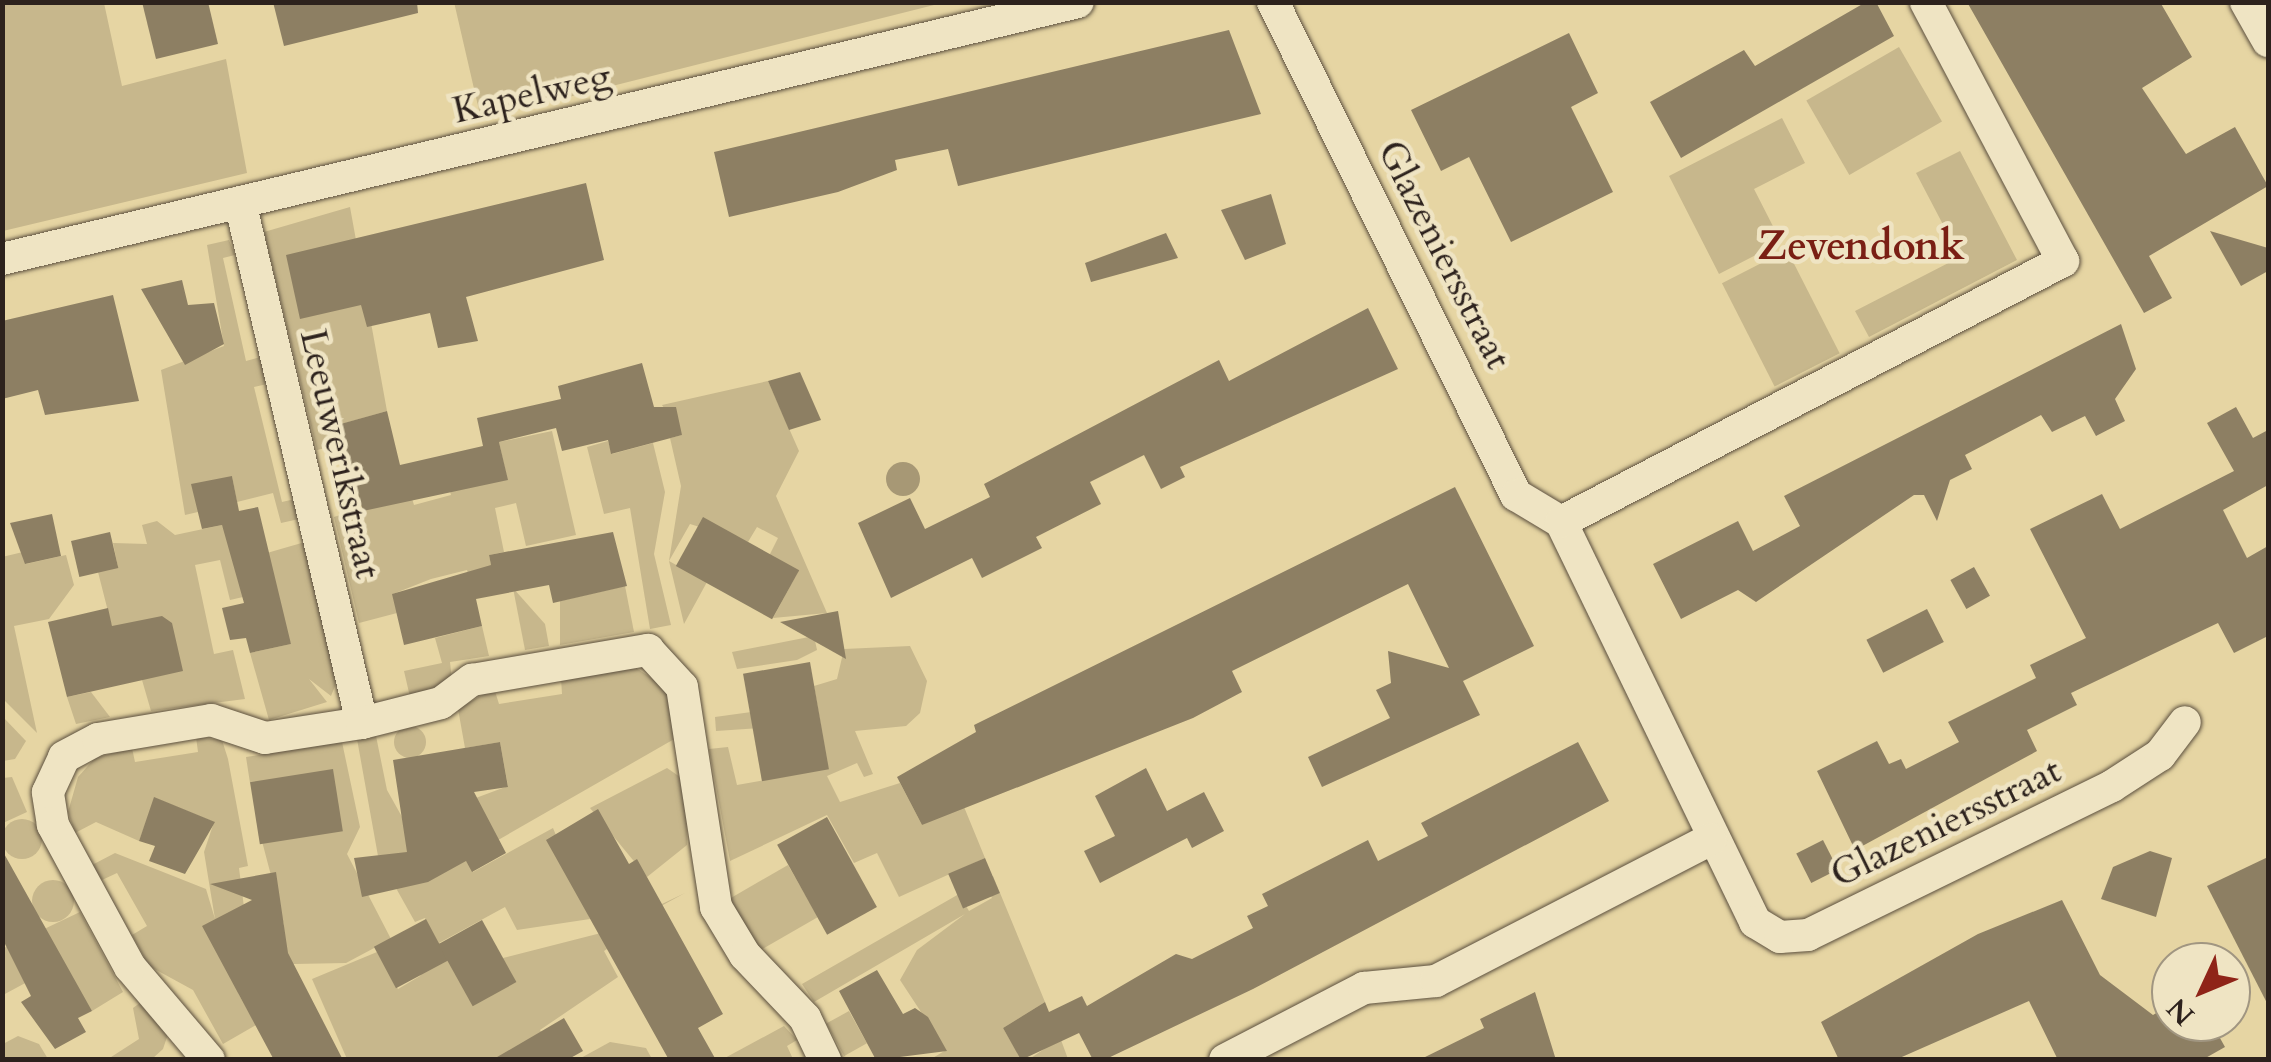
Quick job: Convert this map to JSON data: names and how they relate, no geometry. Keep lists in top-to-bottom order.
{
  "streets": {
    "street": ["Kapelweg", "Glazeniersstraat", "Leeuwerikstraat"]
  },
  "crossings": [
    ["Kapelweg", "Leeuwerikstraat"]
  ],
  "districts": ["Zevendonk"],
  "north": "bottom left"
}
